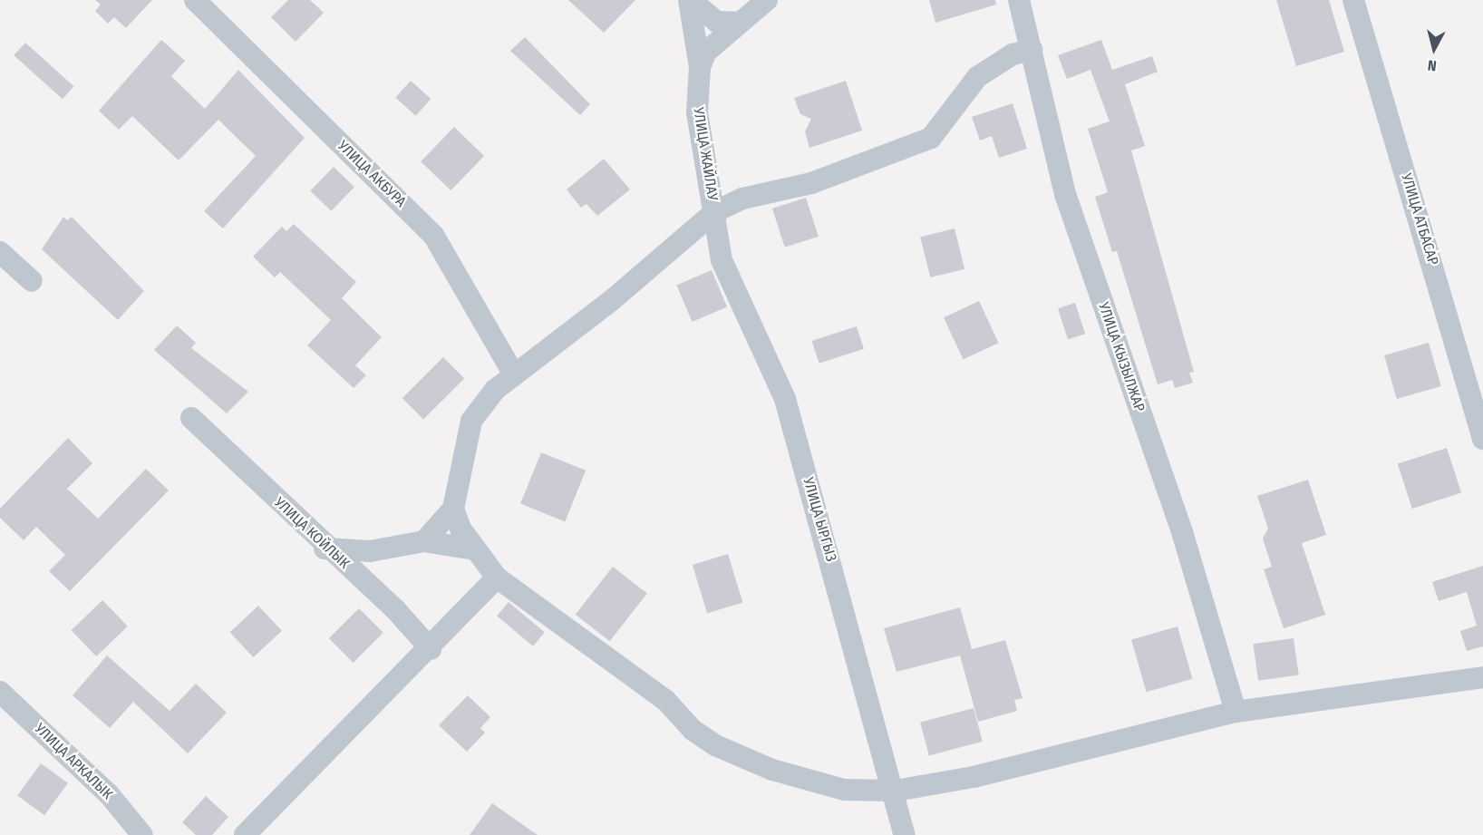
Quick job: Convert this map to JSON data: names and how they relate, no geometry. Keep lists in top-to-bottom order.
{
  "streets": {
    "street": [
      "УЛИЦА ЖАЙЛАУ",
      "УЛИЦА АКБУРА",
      "УЛИЦА АТБАСАР",
      "УЛИЦА КЫЗЫЛЖАР",
      "УЛИЦА ЫРГЫЗ",
      "УЛИЦА КОЙЛЫК",
      "УЛИЦА АРКАЛЫК"
    ]
  },
  "crossings": [
    ["УЛИЦА ЖАЙЛАУ", "УЛИЦА ЫРГЫЗ"]
  ],
  "north": "bottom"
}
